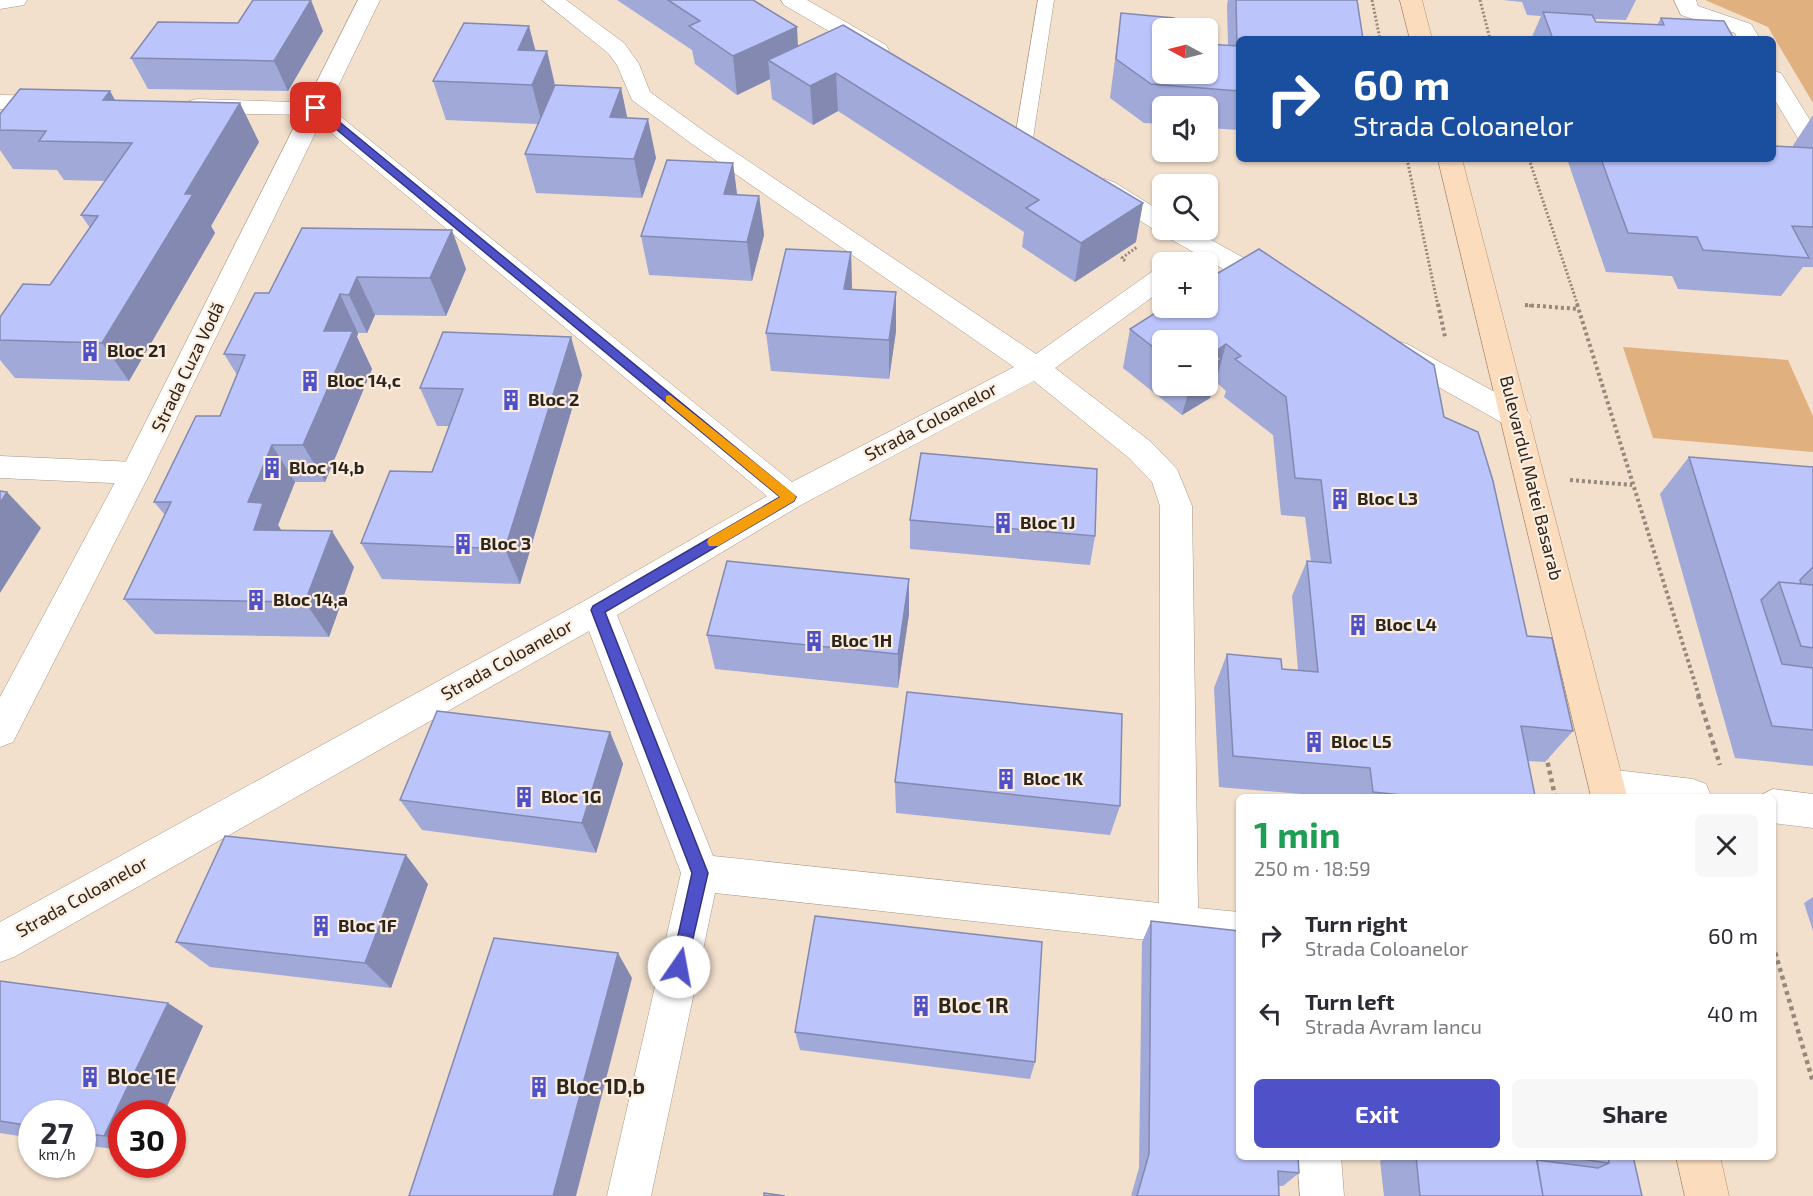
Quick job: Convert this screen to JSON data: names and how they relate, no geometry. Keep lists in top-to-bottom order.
{
  "streets": {
    "main road": ["Bulevardul Matei Basarab"],
    "street": ["Strada Cuza Vodă", "Strada Coloanelor"]
  },
  "places": {
    "building": [
      "Bloc 21",
      "Bloc 14,c",
      "Bloc 2",
      "Bloc 14,b",
      "Bloc L3",
      "Bloc 1J",
      "Bloc 3",
      "Bloc 14,a",
      "Bloc L4",
      "Bloc 1H",
      "Bloc L5",
      "Bloc 1K",
      "Bloc 1G",
      "Bloc 1F",
      "Bloc 1R",
      "Bloc 1E",
      "Bloc 1D,b"
    ]
  },
  "north": "left",
  "page": {
    "map_buttons": ["+", "−"],
    "turn": ["60 m", "Strada Coloanelor"],
    "heading": ["1 min", "250 m · 18:59"],
    "list": [
      {
        "name": "Turn right",
        "note": "Strada Coloanelor",
        "value": "60 m"
      },
      {
        "name": "Turn left",
        "note": "Strada Avram Iancu",
        "value": "40 m"
      }
    ],
    "buttons": ["Exit", "Share"],
    "speed": "27 km/h",
    "limit": "30"
  }
}
